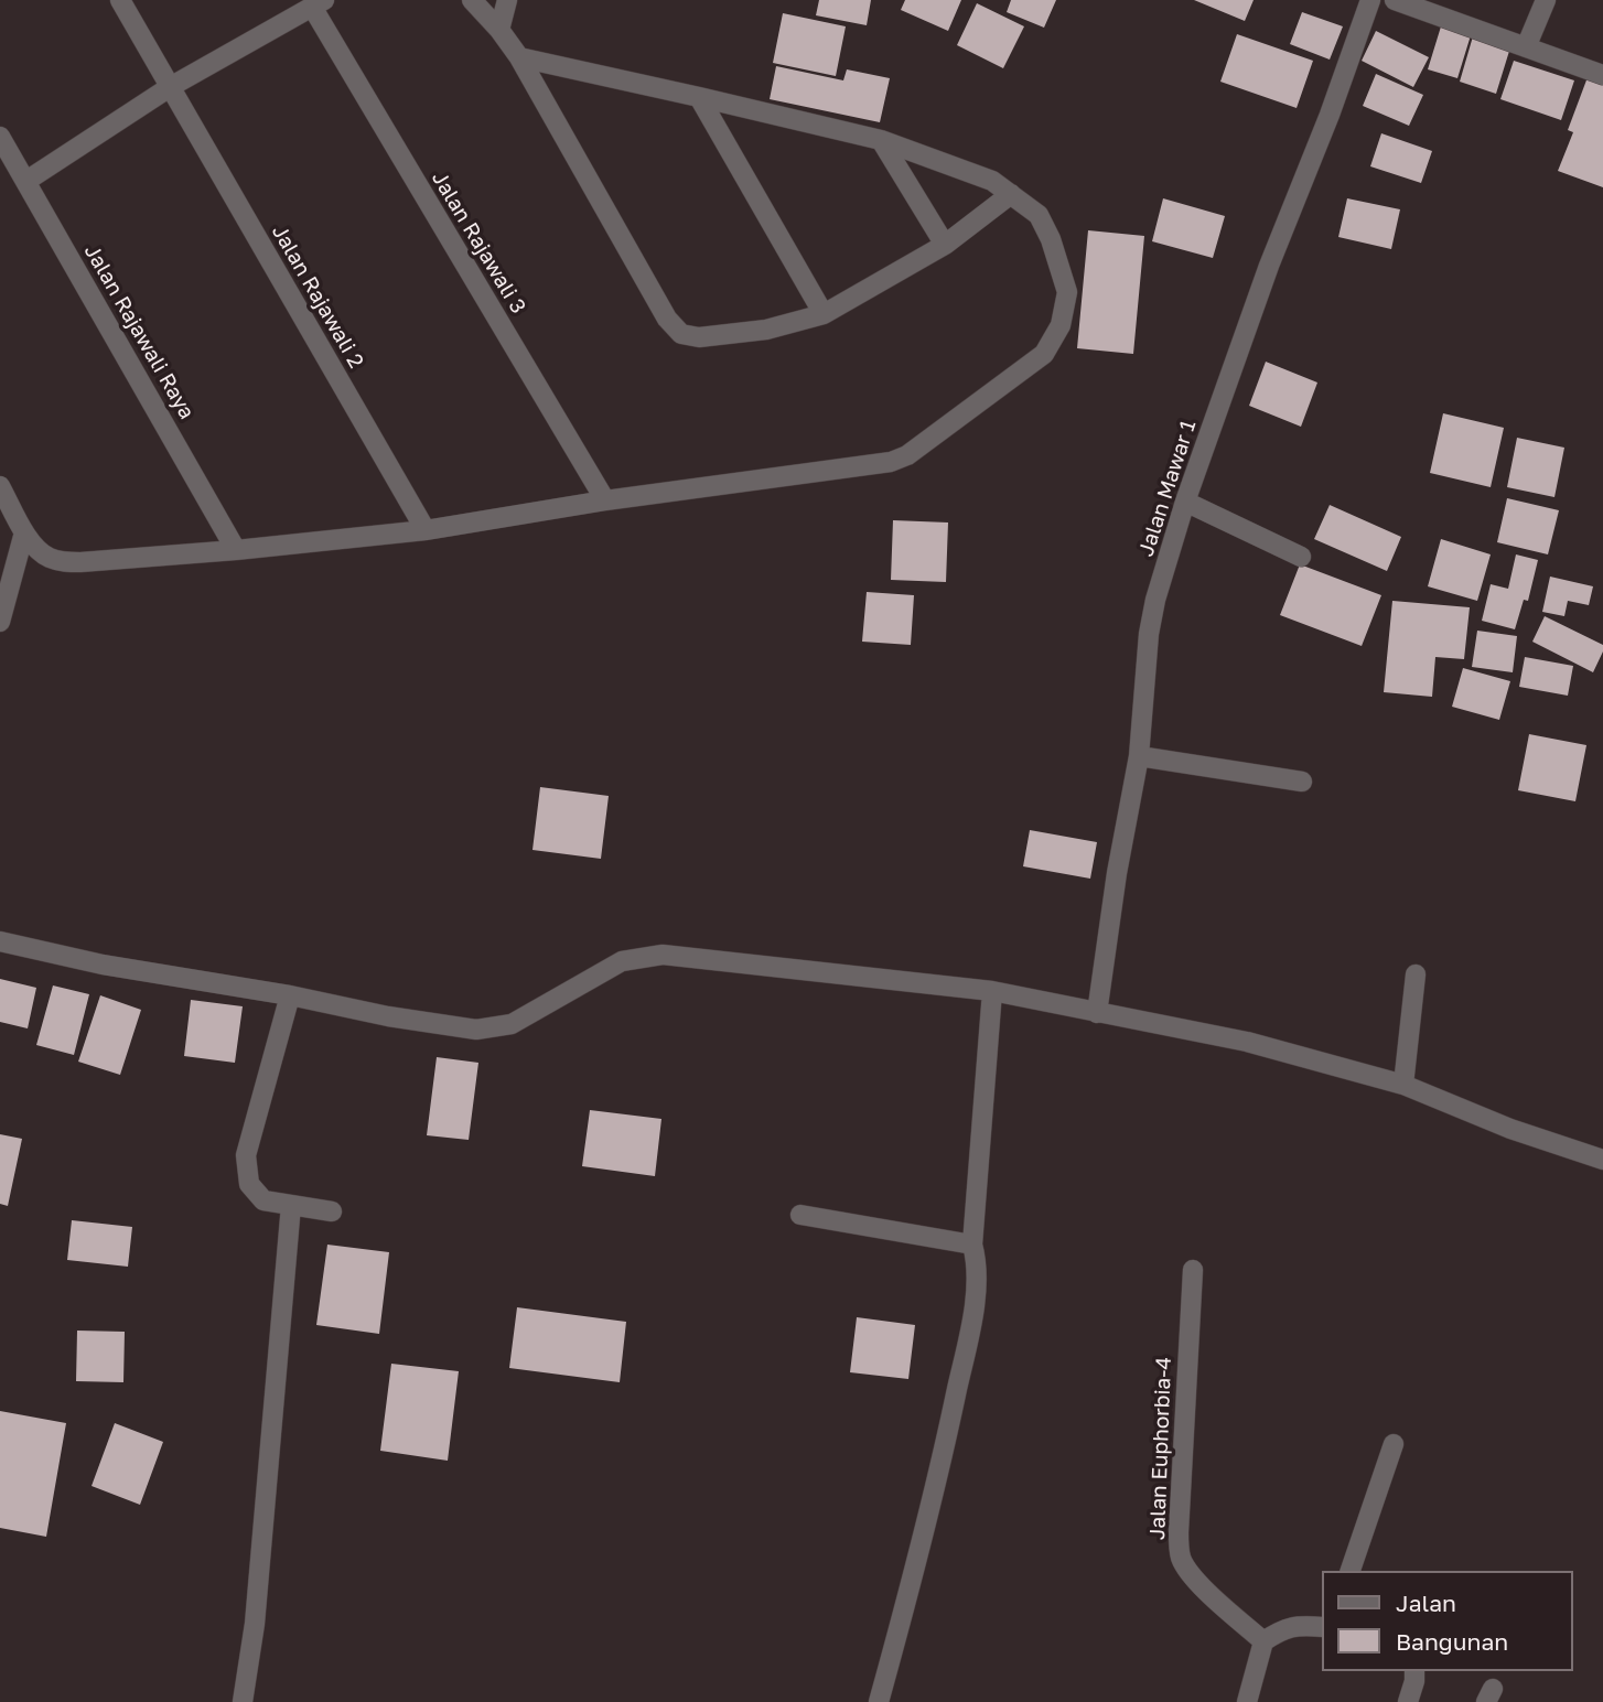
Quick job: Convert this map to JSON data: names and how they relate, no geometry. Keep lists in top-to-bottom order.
{
  "streets": {
    "street": [
      "Jalan Rajawali 3",
      "Jalan Rajawali 2",
      "Jalan Rajawali Raya",
      "Jalan Mawar 1",
      "Jalan Euphorbia-4"
    ]
  },
  "legend": ["Jalan", "Bangunan"]
}
